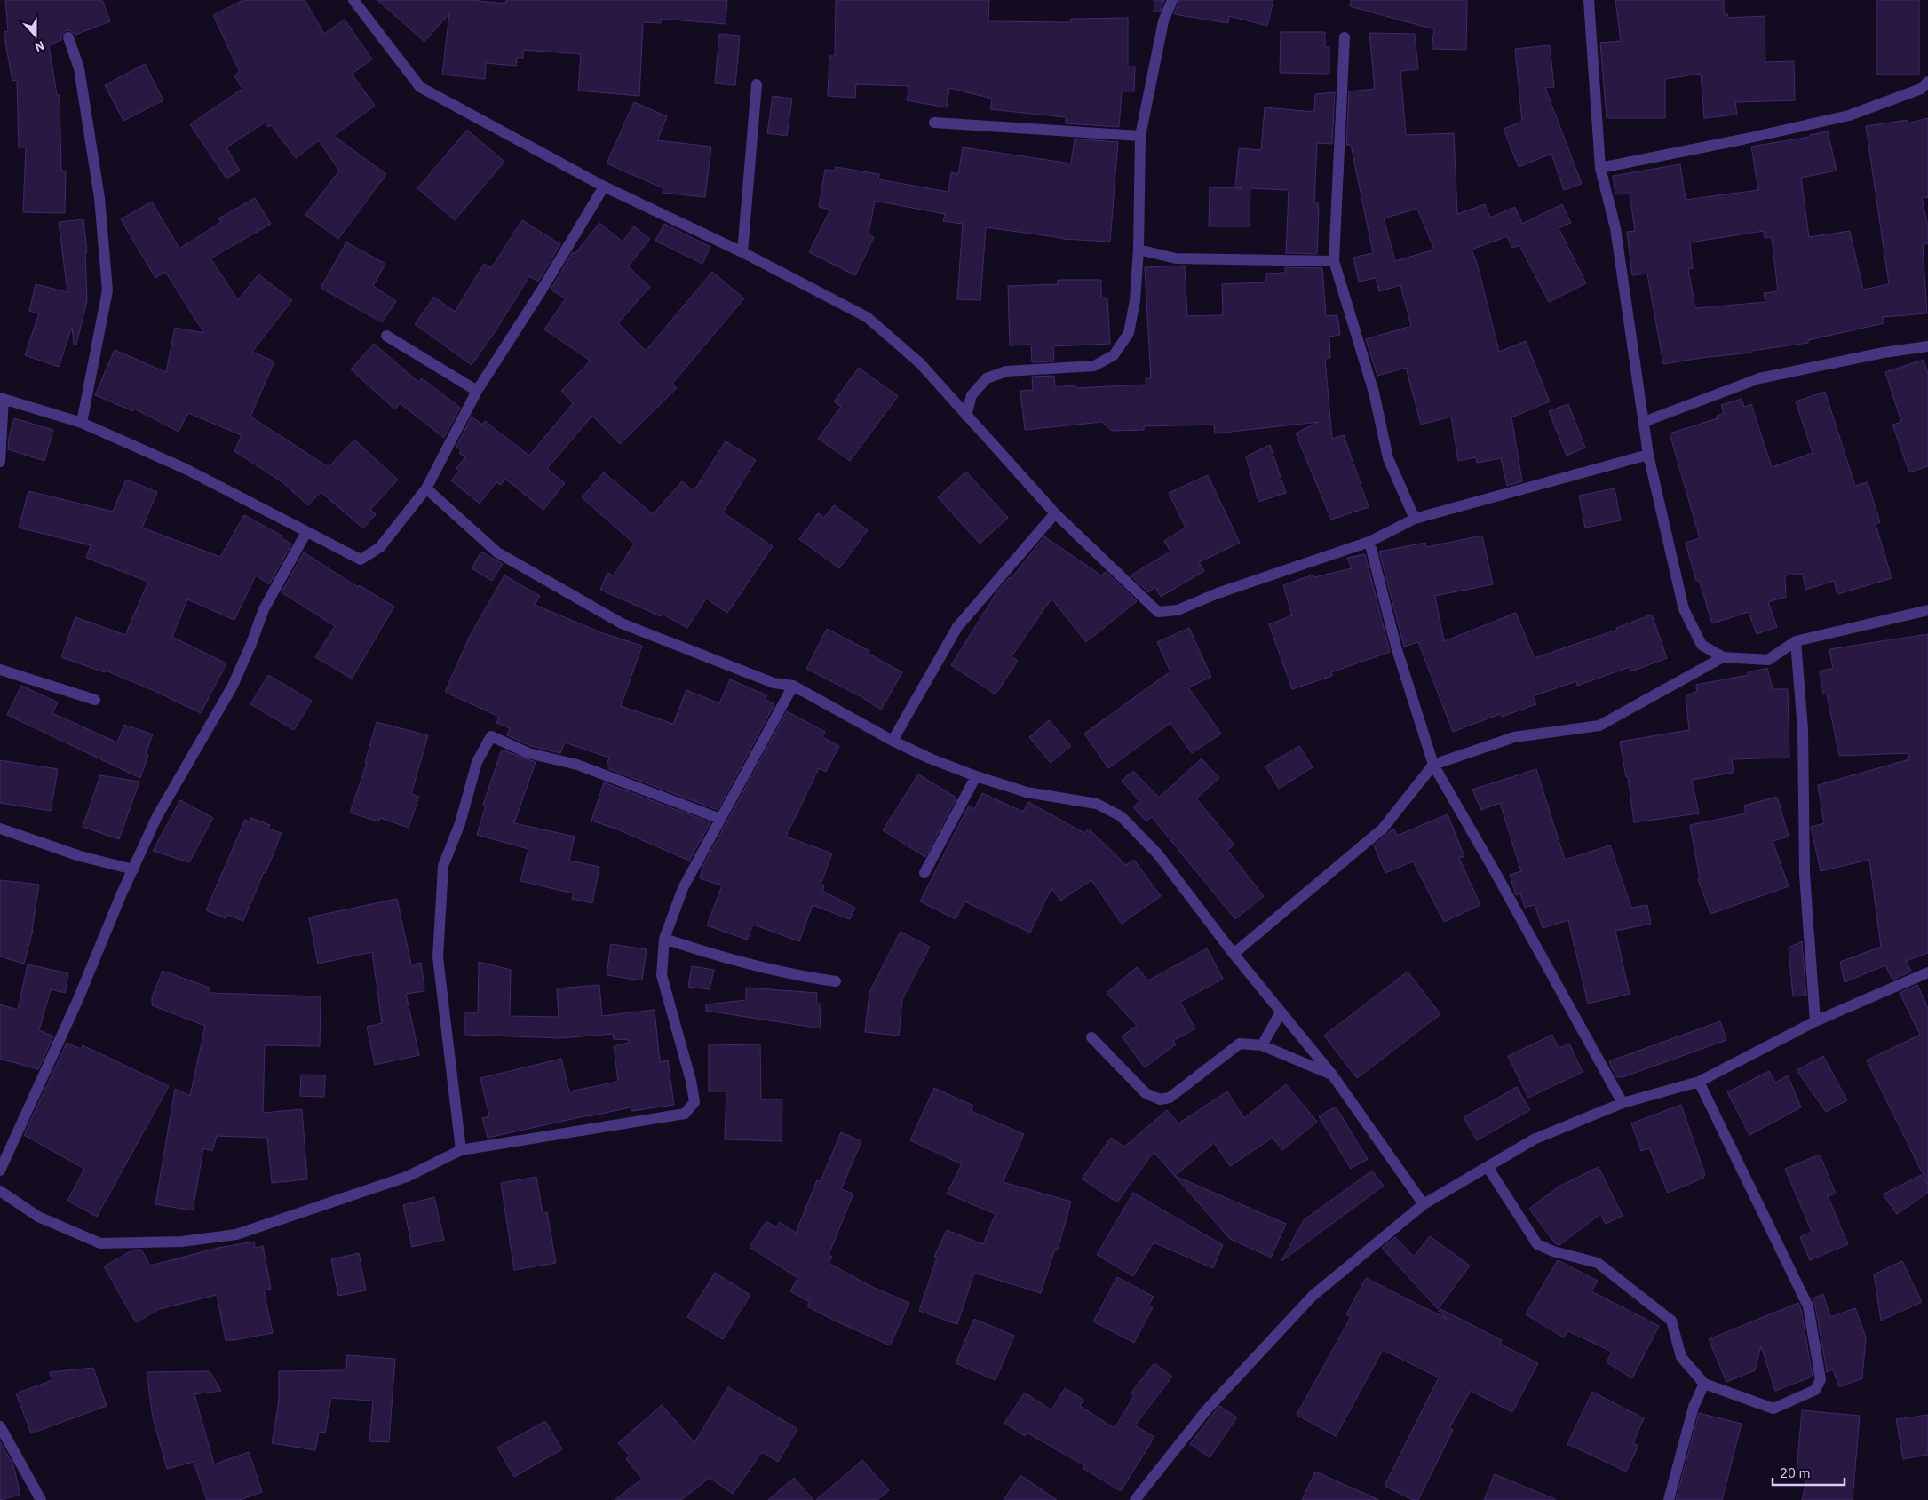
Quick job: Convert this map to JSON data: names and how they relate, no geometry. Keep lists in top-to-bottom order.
{
  "scale_bar": "20 m",
  "north": "bottom"
}
